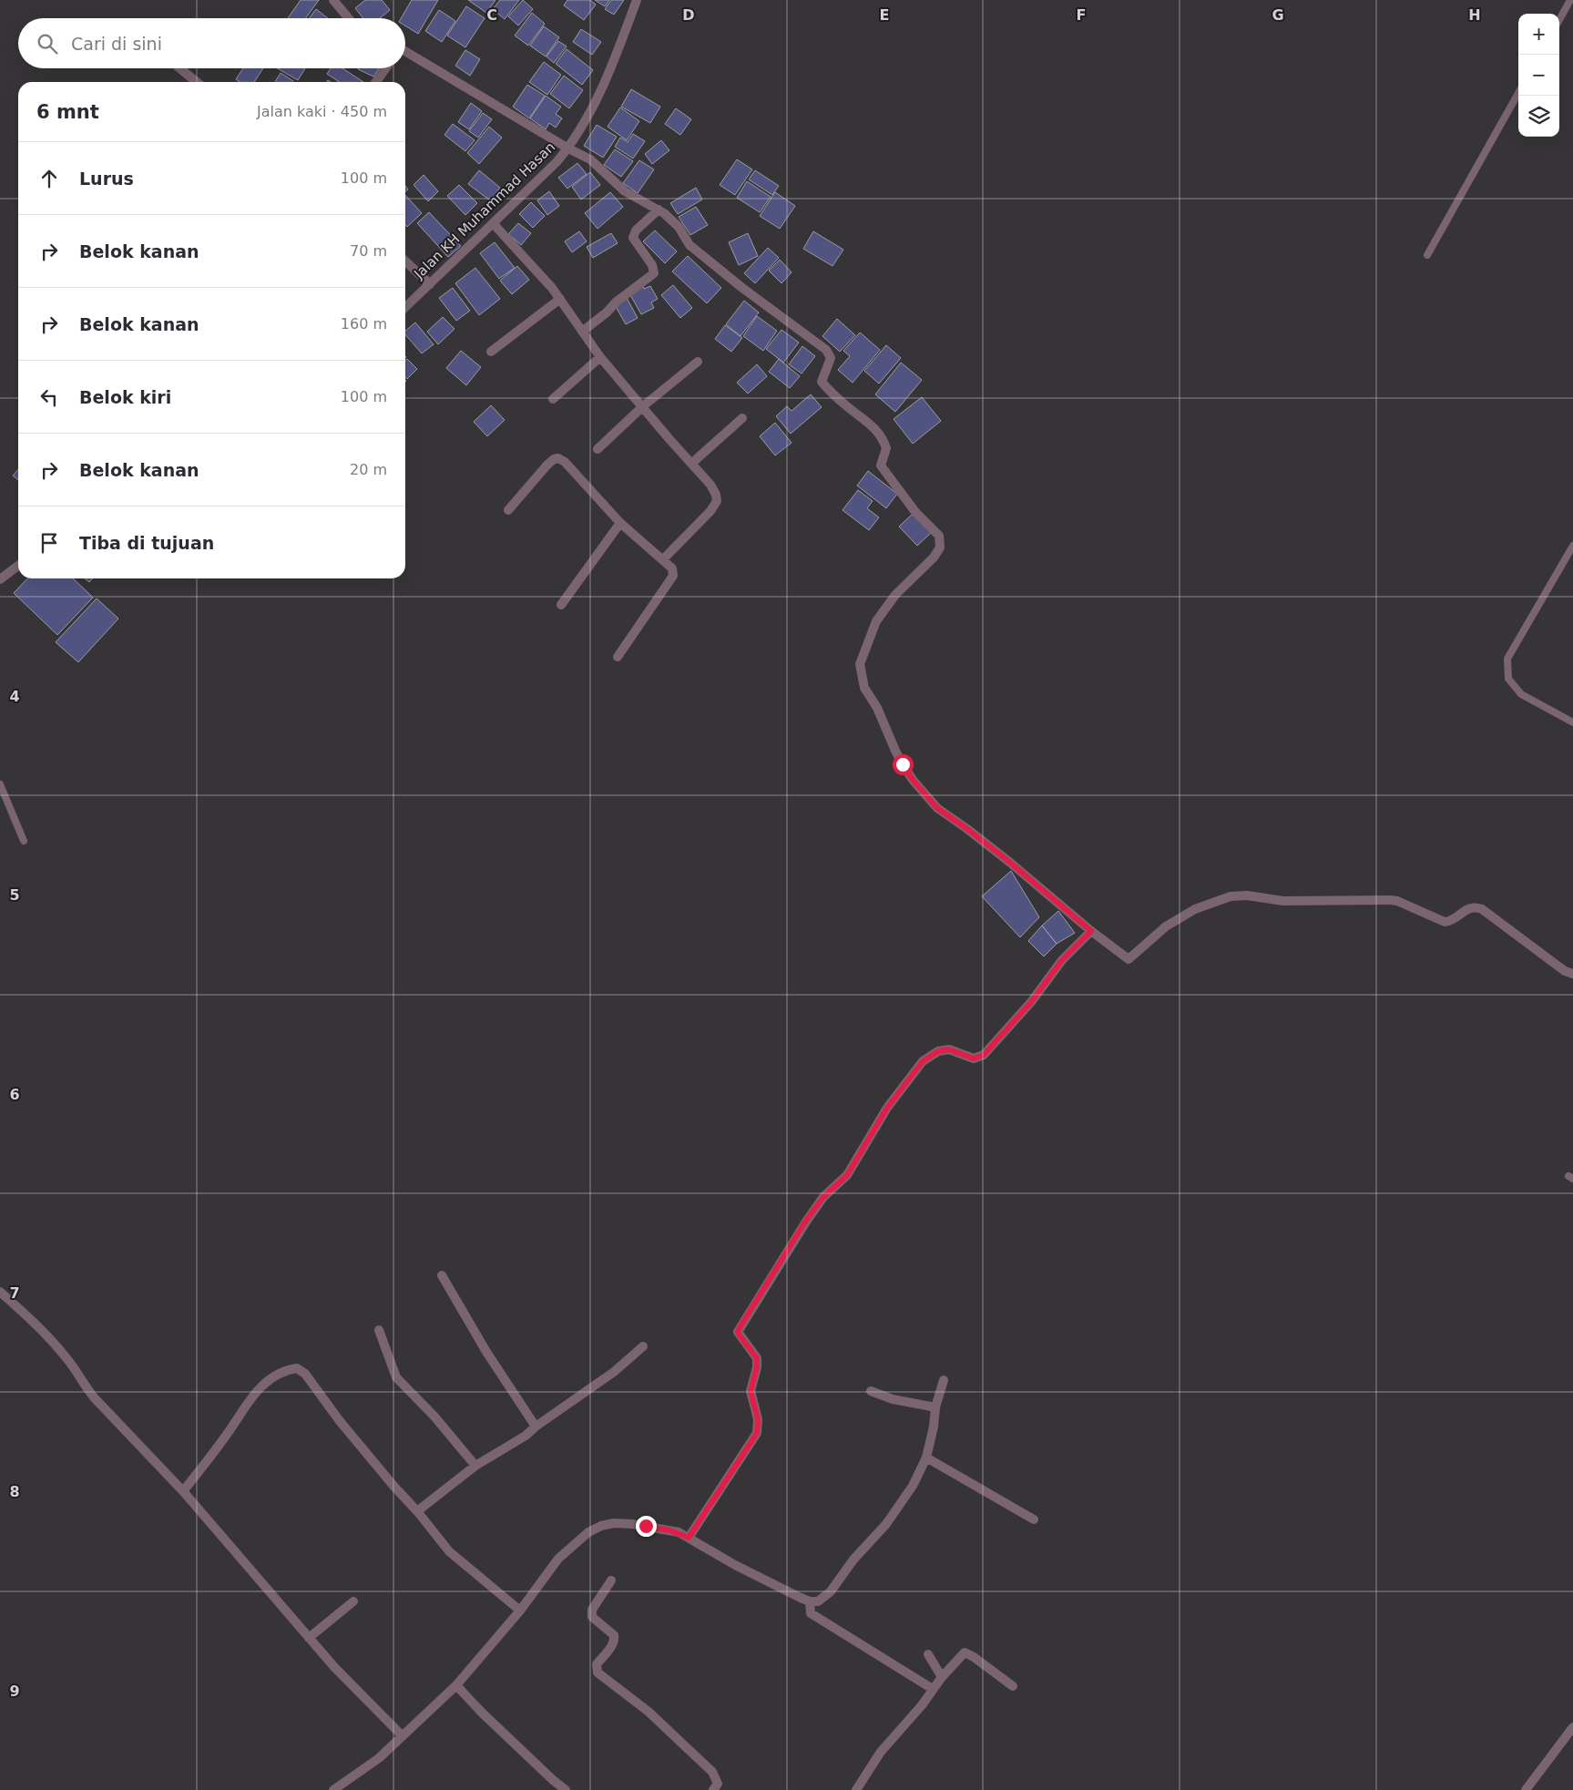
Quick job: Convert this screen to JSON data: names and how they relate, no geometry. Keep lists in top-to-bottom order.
{
  "streets": {
    "street": ["Jalan KH Muhammad Hasan"]
  },
  "page": {
    "map_buttons": ["+", "−"],
    "search": "Cari di sini",
    "heading": ["6 mnt", "Jalan kaki · 450 m"],
    "list": [
      ["Lurus", "100 m"],
      ["Belok kanan", "70 m"],
      ["Belok kanan", "160 m"],
      ["Belok kiri", "100 m"],
      ["Belok kanan", "20 m"],
      "Tiba di tujuan"
    ]
  },
  "grid": {
    "columns": [
      "C",
      "D",
      "E",
      "F",
      "G",
      "H"
    ],
    "rows": [
      "4",
      "5",
      "6",
      "7",
      "8",
      "9"
    ]
  }
}
